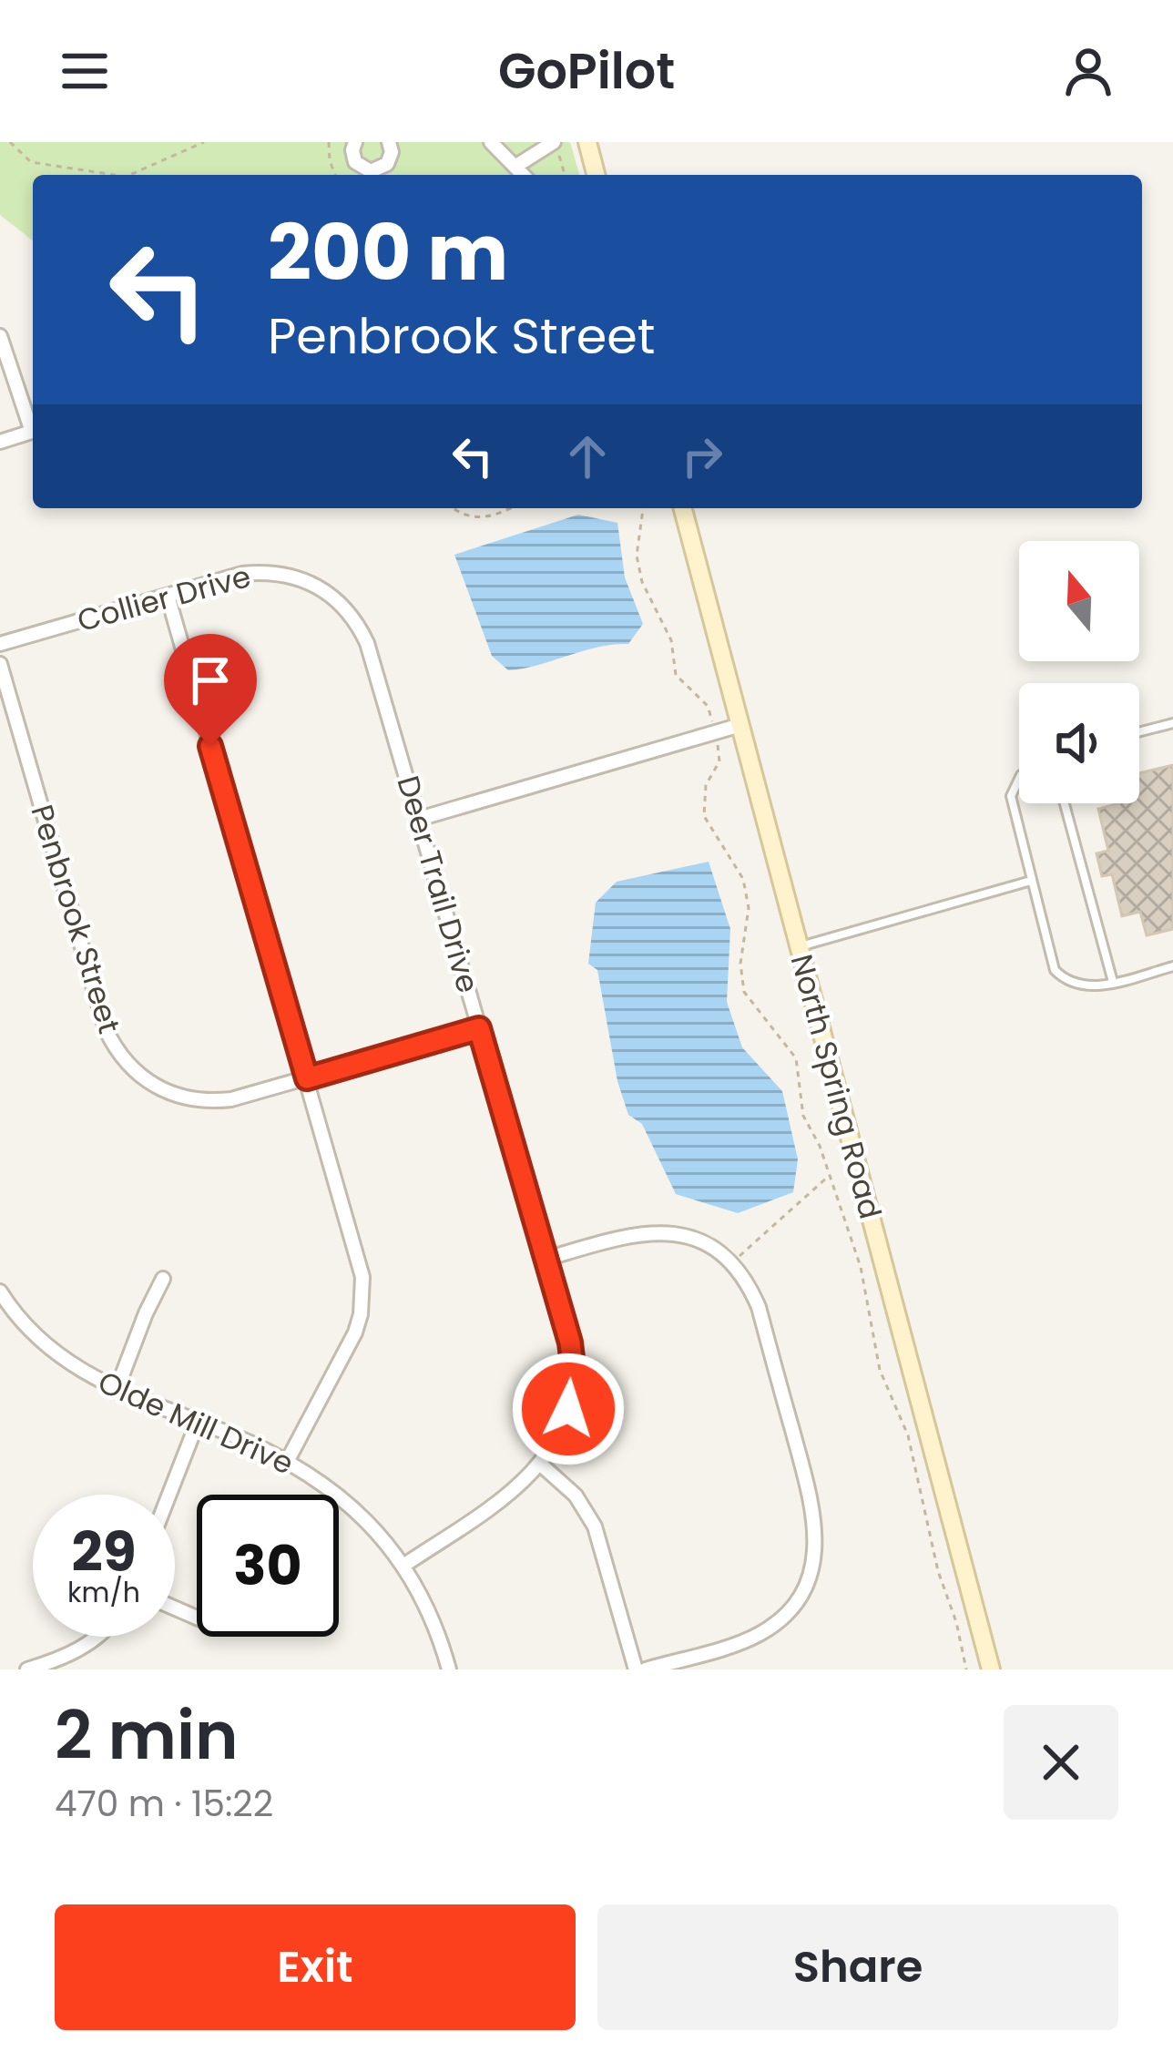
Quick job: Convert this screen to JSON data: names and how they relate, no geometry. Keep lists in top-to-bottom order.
{
  "streets": {
    "main road": ["North Spring Road"],
    "street": [
      "Collier Drive",
      "Deer Trail Drive",
      "Penbrook Street",
      "Olde Mill Drive"
    ]
  },
  "crossings": [
    ["Collier Drive", "Deer Trail Drive"],
    ["Deer Trail Drive", "Penbrook Street"],
    ["Deer Trail Drive", "Olde Mill Drive"]
  ],
  "north": "top",
  "page": {
    "header": "GoPilot",
    "turn": ["200 m", "Penbrook Street"],
    "speed": "29 km/h",
    "limit": "30",
    "heading": ["2 min", "470 m · 15:22"],
    "buttons": ["Exit", "Share"]
  }
}
